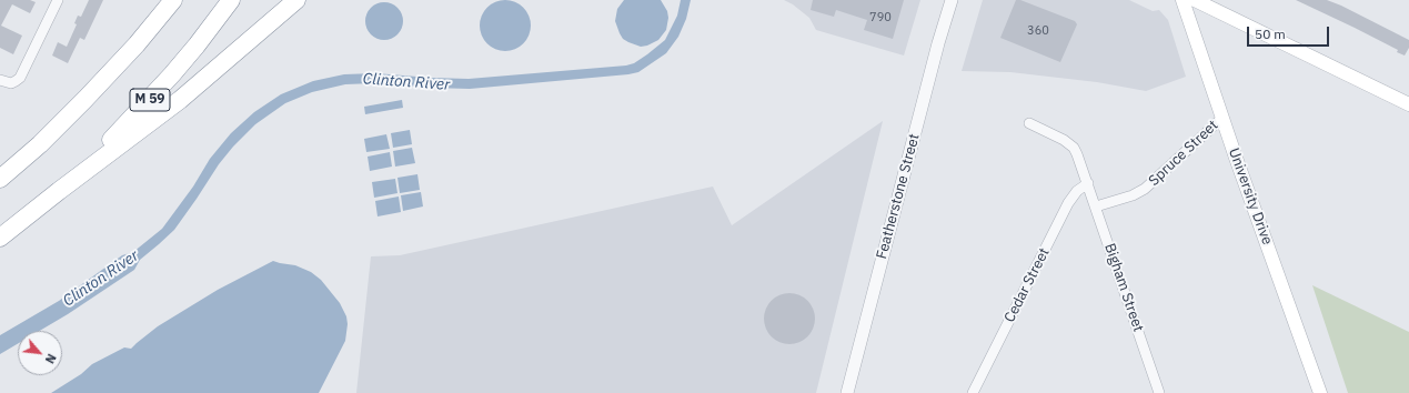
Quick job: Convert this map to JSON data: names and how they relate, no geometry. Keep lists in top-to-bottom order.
{
  "streets": {
    "highway": ["M 59"],
    "main road": ["University Drive"],
    "street": [
      "Spruce Street",
      "Featherstone Street",
      "Cedar Street",
      "Bigham Street"
    ]
  },
  "crossings": [
    ["Spruce Street", "University Drive"],
    ["Spruce Street", "Bigham Street"],
    ["Cedar Street", "Bigham Street"]
  ],
  "water": ["Clinton River"],
  "house_numbers": ["790", "360"],
  "scale_bar": "50 m",
  "north": "bottom right"
}
